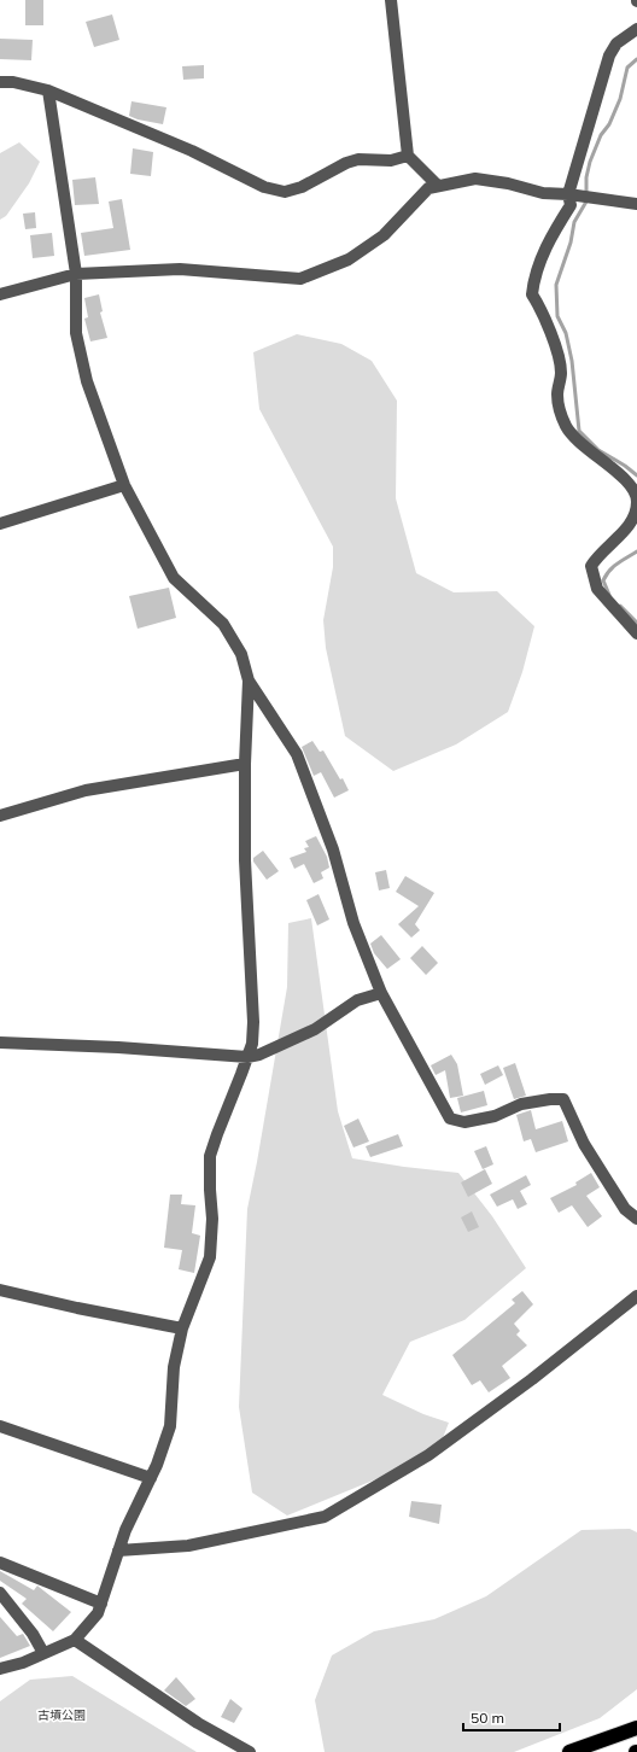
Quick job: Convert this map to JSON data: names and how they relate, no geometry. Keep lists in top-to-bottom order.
{
  "parks": ["古墳公園"],
  "scale_bar": "50 m"
}
